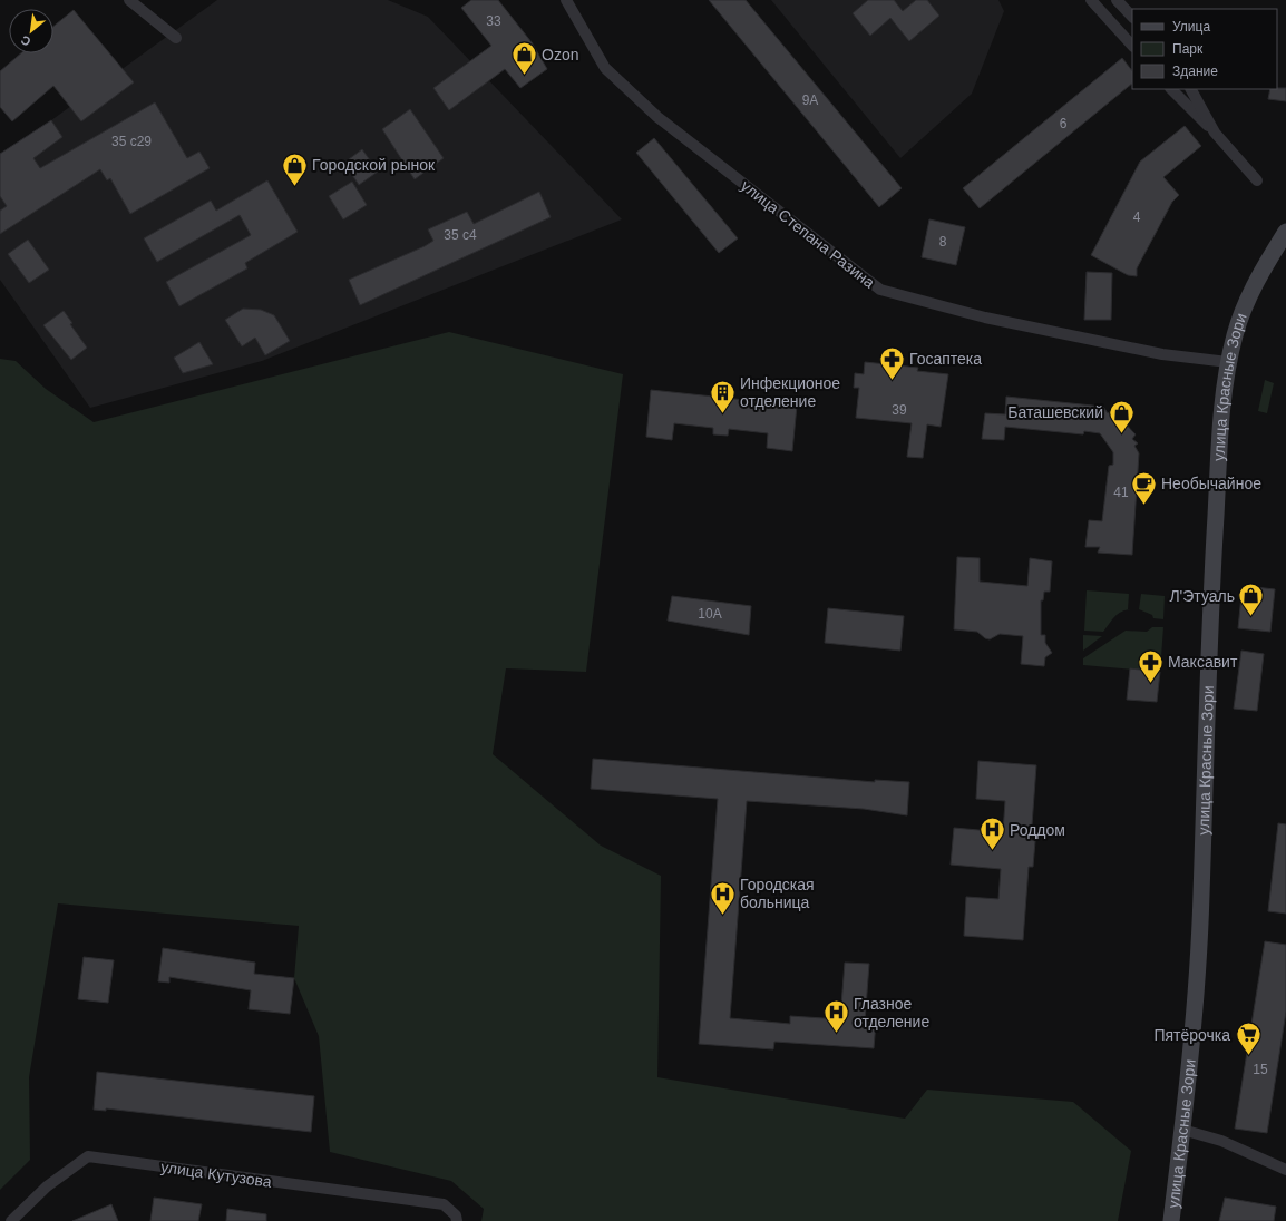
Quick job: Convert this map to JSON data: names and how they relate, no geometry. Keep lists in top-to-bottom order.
{
  "streets": {
    "main road": ["улица Красные Зори"],
    "street": ["улица Степана Разина", "улица Кутузова"]
  },
  "crossings": [
    ["улица Степана Разина", "улица Красные Зори"]
  ],
  "places": {
    "shop": [
      "Ozon",
      "Городской рынок",
      "Баташевский",
      "Л'Этуаль"
    ],
    "pharmacy": ["Госаптека", "Максавит"],
    "building": ["Инфекционое отделение"],
    "cafe": ["Необычайное"],
    "hospital": ["Роддом", "Городская больница", "Глазное отделение"],
    "supermarket": ["Пятёрочка"]
  },
  "house_numbers": [
    "33",
    "9А",
    "6",
    "35 с29",
    "4",
    "35 с4",
    "8",
    "39",
    "41",
    "10А",
    "15"
  ],
  "legend": ["Улица", "Парк", "Здание"],
  "north": "bottom left"
}
